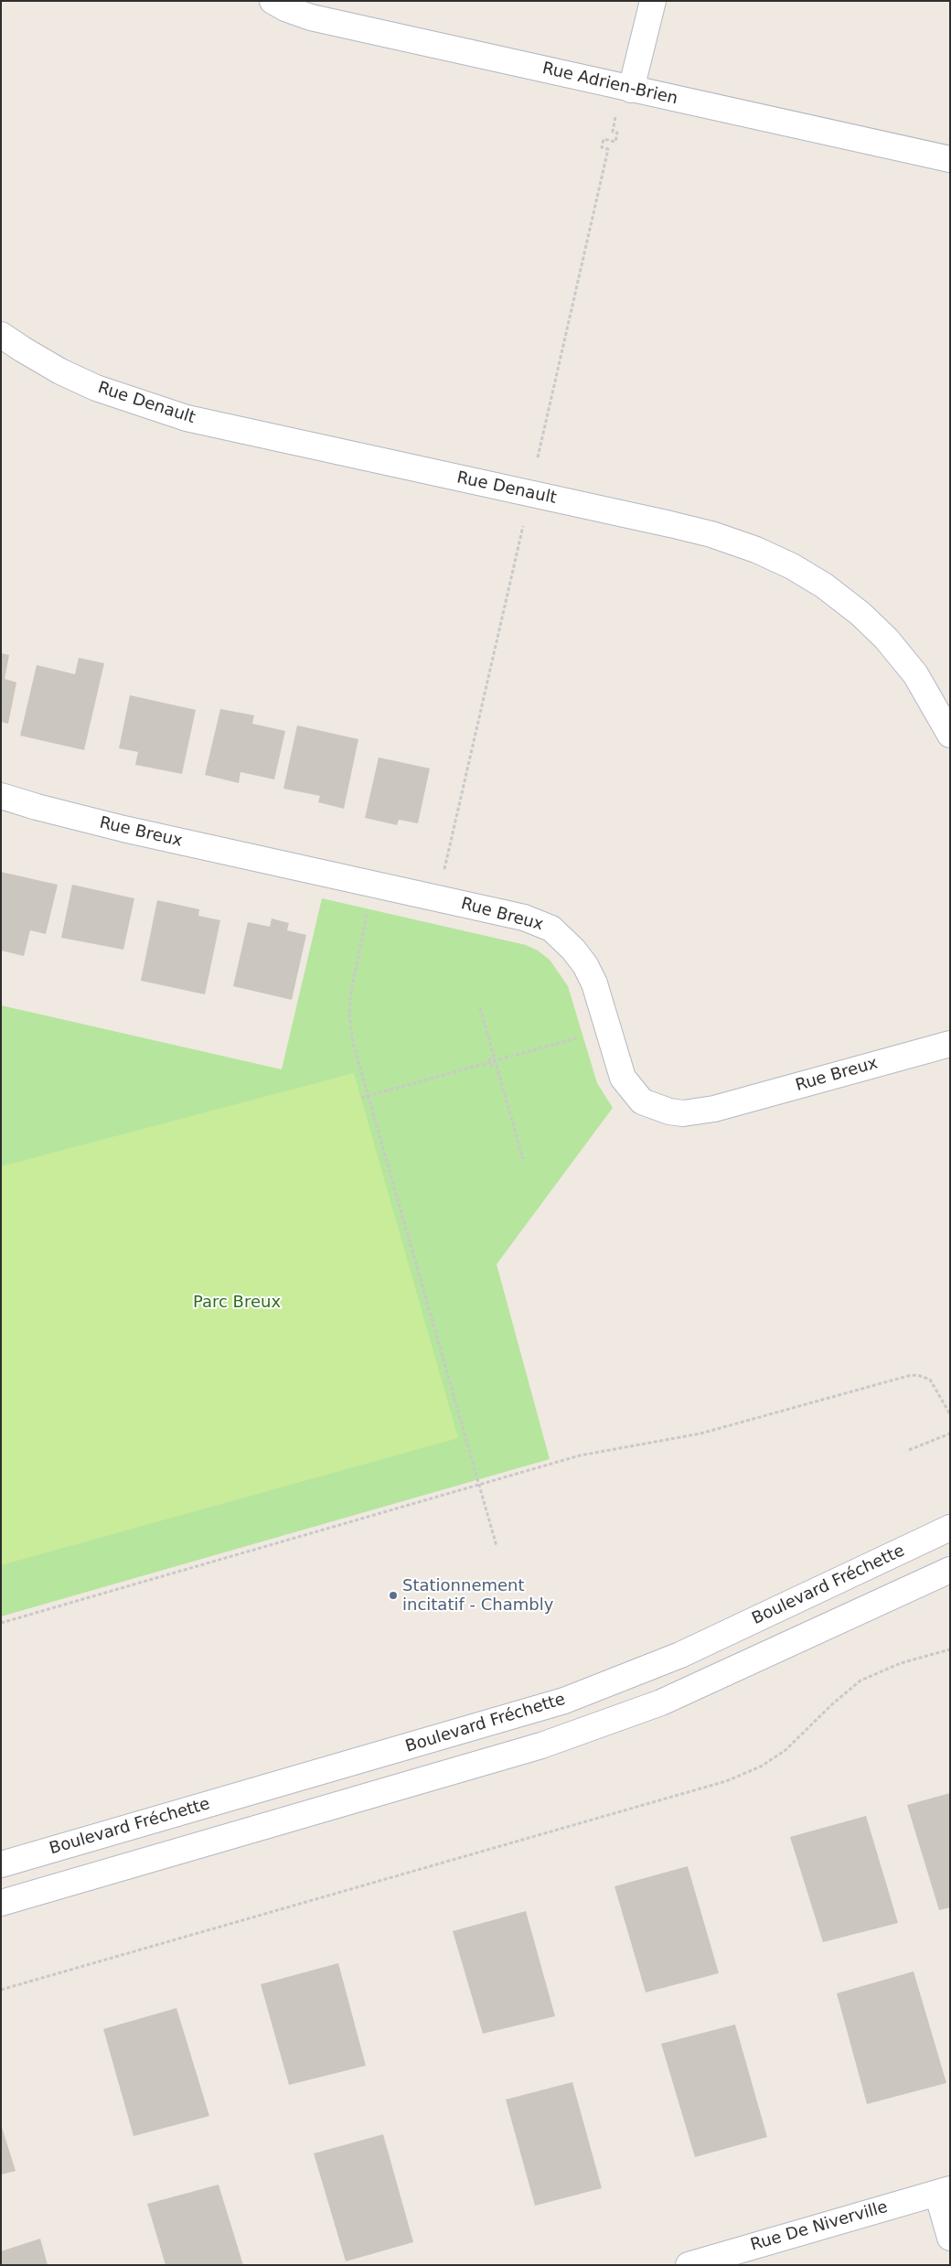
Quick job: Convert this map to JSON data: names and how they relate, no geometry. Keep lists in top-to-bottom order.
{
  "streets": {
    "street": [
      "Rue Adrien-Brien",
      "Rue Denault",
      "Rue Breux",
      "Boulevard Fréchette",
      "Rue De Niverville"
    ]
  },
  "parks": ["Parc Breux"],
  "places": ["Stationnement incitatif - Chambly"]
}
